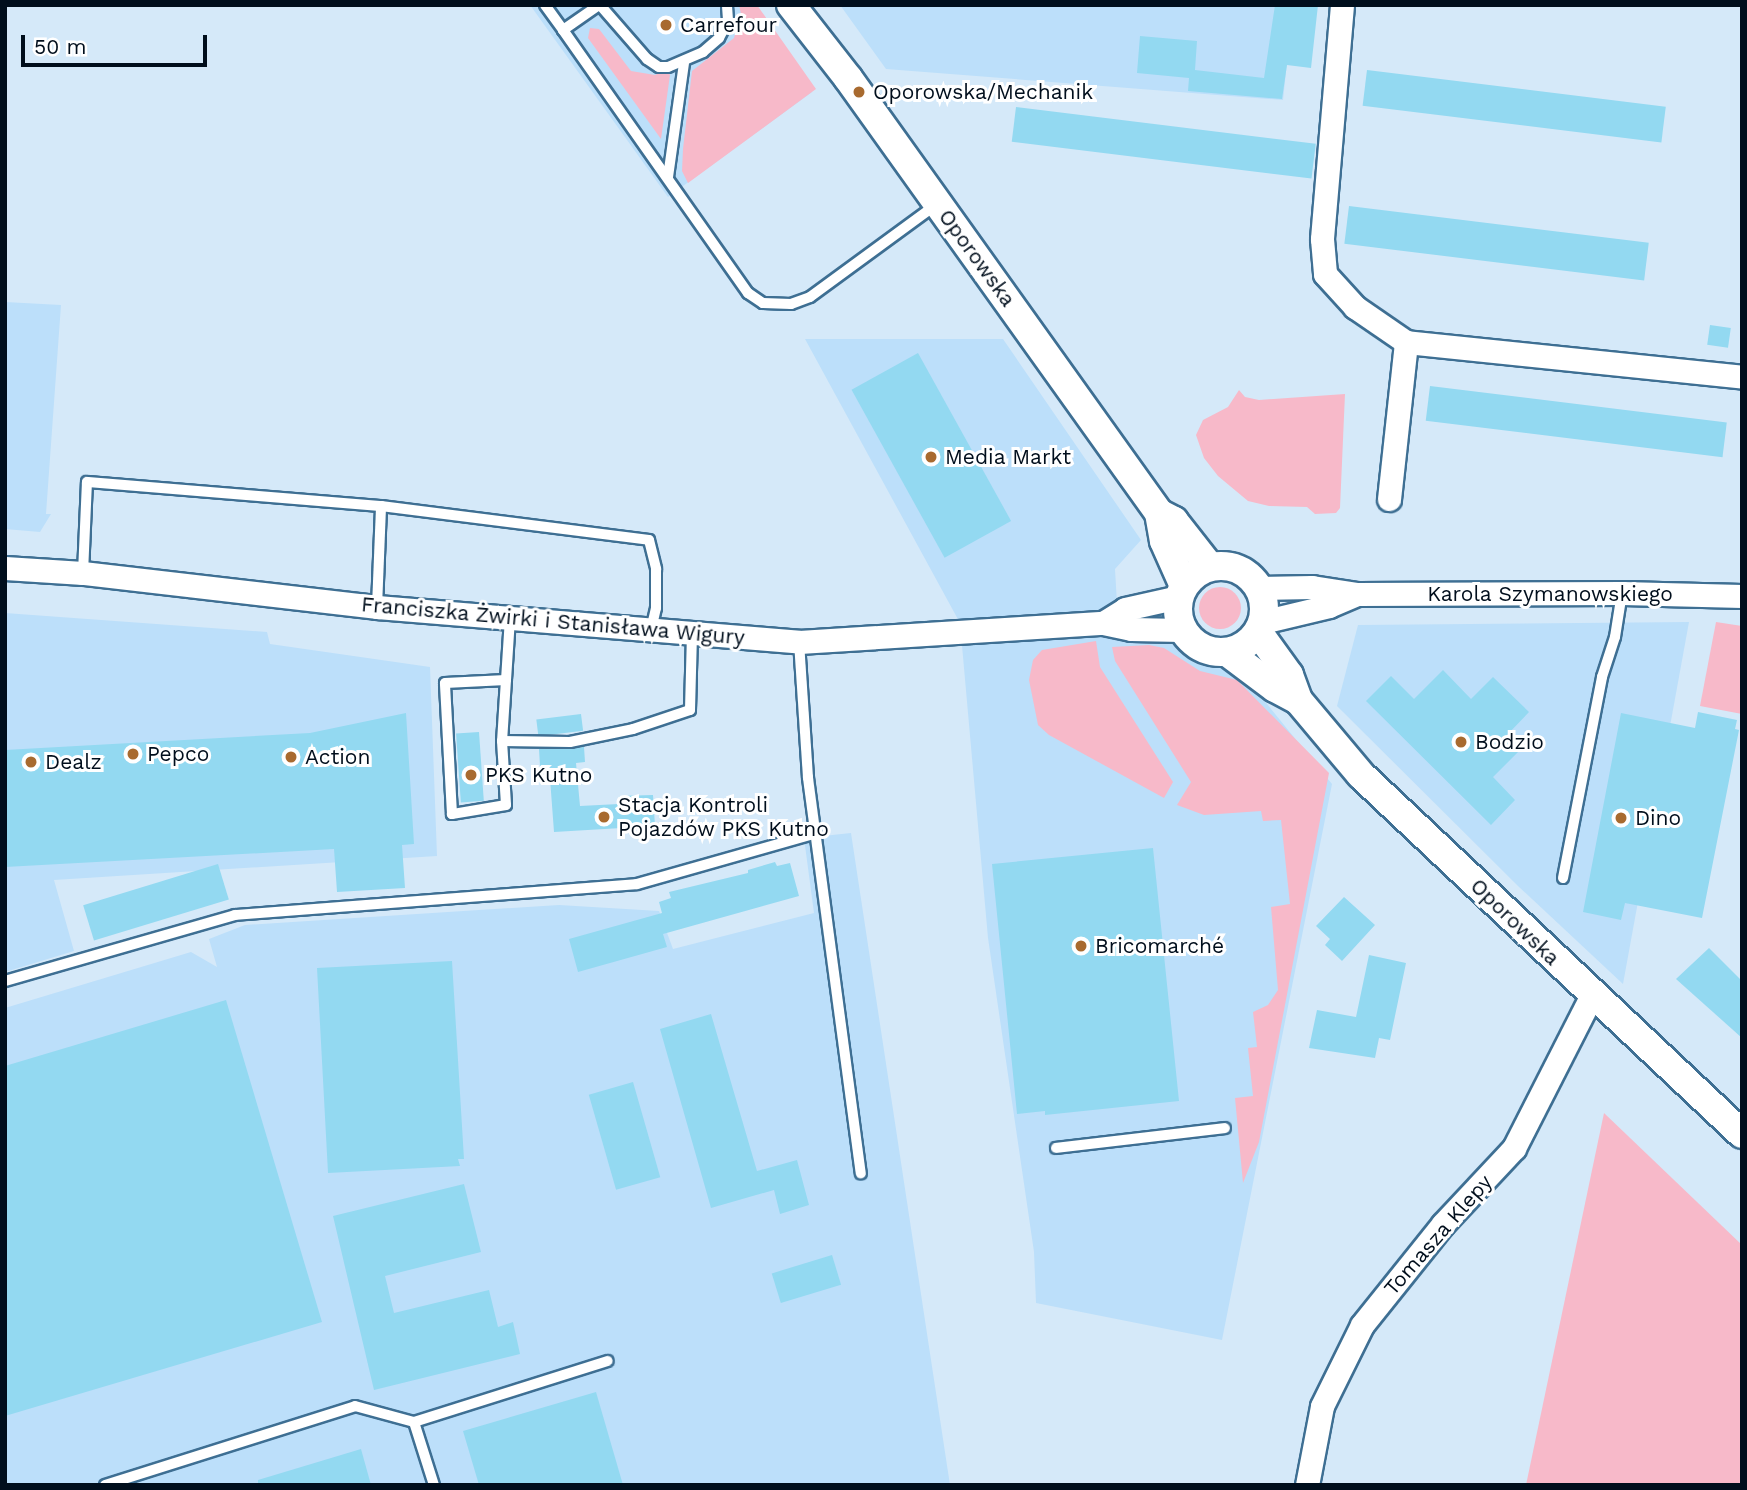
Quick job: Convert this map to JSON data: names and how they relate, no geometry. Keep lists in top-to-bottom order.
{
  "streets": {
    "street": [
      "Oporowska",
      "Karola Szymanowskiego",
      "Franciszka Żwirki i Stanisława Wigury",
      "Tomasza Klepy"
    ]
  },
  "crossings": [
    ["Oporowska", "Karola Szymanowskiego"],
    ["Oporowska", "Franciszka Żwirki i Stanisława Wigury"],
    ["Oporowska", "Tomasza Klepy"],
    ["Karola Szymanowskiego", "Franciszka Żwirki i Stanisława Wigury"]
  ],
  "places": [
    "Carrefour",
    "Oporowska/Mechanik",
    "Media Markt",
    "Bodzio",
    "Pepco",
    "Action",
    "Dealz",
    "PKS Kutno",
    "Stacja Kontroli Pojazdów PKS Kutno",
    "Dino",
    "Bricomarché"
  ],
  "scale_bar": "50 m"
}
